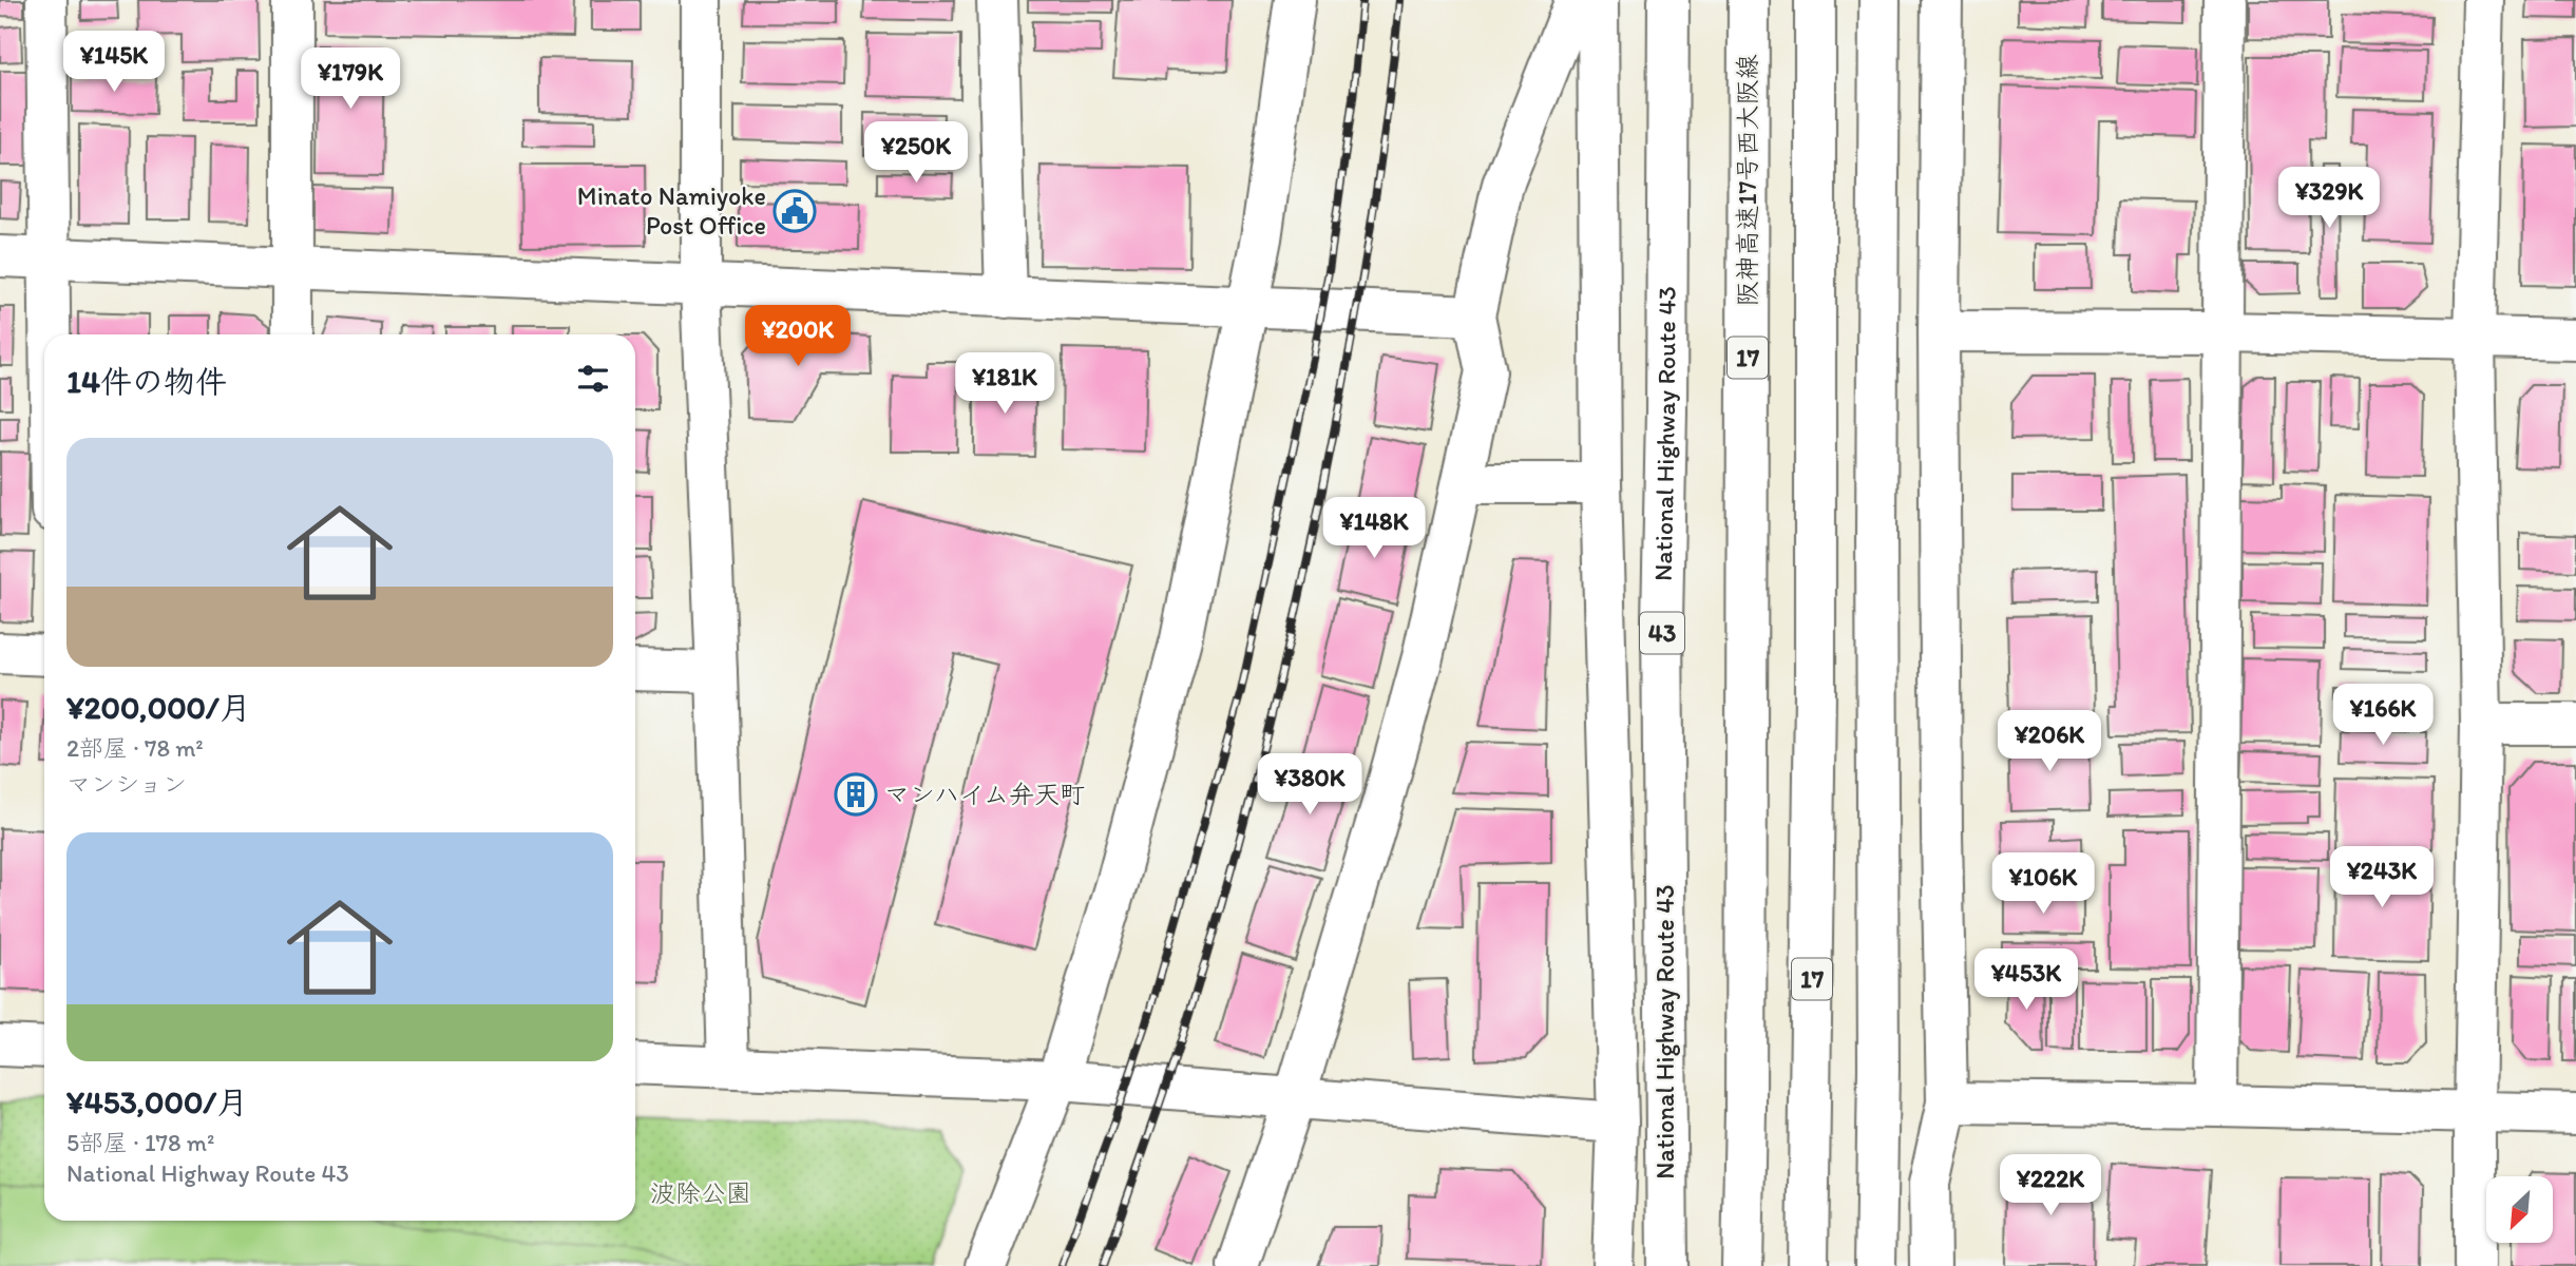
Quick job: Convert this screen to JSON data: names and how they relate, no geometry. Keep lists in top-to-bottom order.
{
  "streets": {
    "main road": [
      "阪神高速17号西大阪線",
      "17",
      "National Highway Route 43",
      "43"
    ]
  },
  "parks": ["波除公園"],
  "places": {
    "public building": ["Minato Namiyoke Post Office"],
    "building": ["マンハイム弁天町"]
  },
  "north": "bottom left",
  "page": {
    "price": [
      "¥145K",
      "¥179K",
      "¥250K",
      "¥329K",
      "¥200K",
      "¥181K",
      "¥148K",
      "¥166K",
      "¥206K",
      "¥380K",
      "¥243K",
      "¥106K",
      "¥453K",
      "¥222K"
    ],
    "heading": "14件の物件",
    "list": [
      {
        "name": "¥200,000/月",
        "note": "2部屋 · 78 m² · マンション"
      },
      {
        "name": "¥453,000/月",
        "note": "5部屋 · 178 m² · National Highway Route 43"
      }
    ]
  }
}
